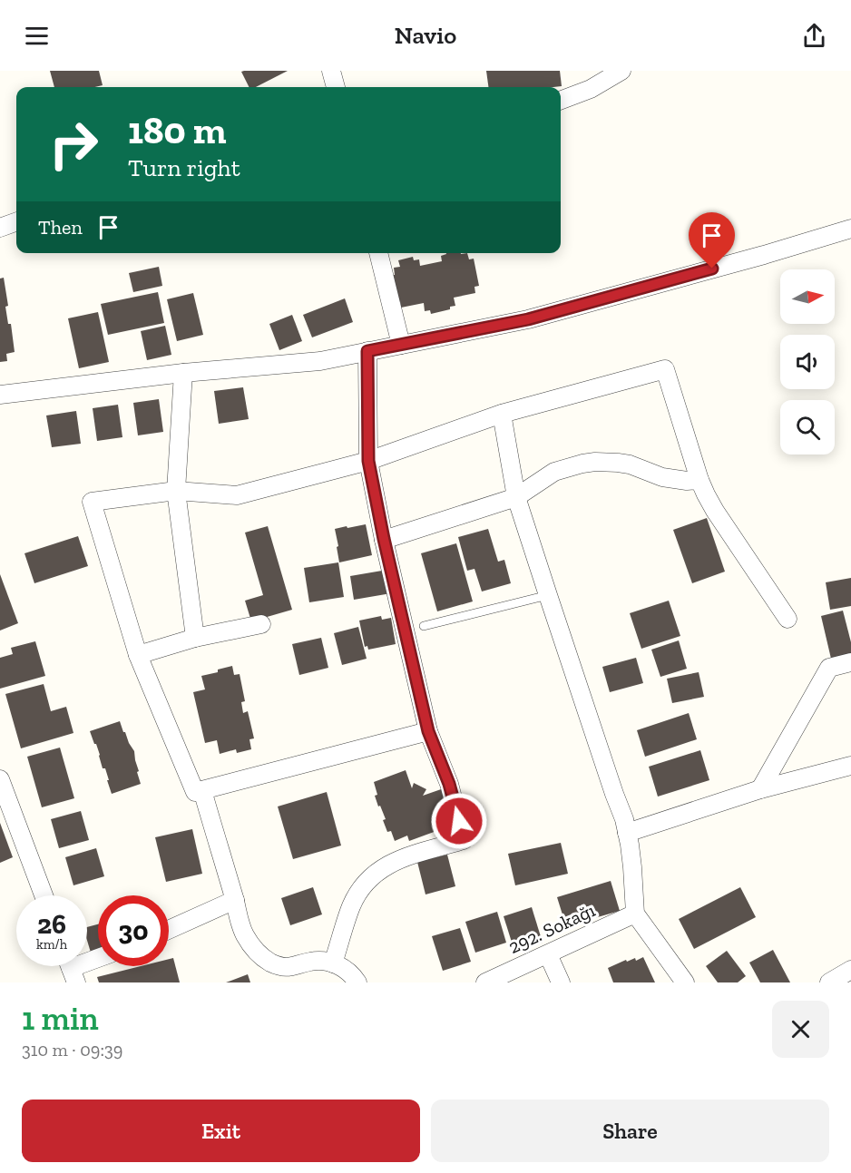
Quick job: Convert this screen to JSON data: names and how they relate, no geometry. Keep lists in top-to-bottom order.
{
  "streets": {
    "street": ["292. Sokağı"]
  },
  "north": "right",
  "page": {
    "header": "Navio",
    "turn": ["180 m", "Turn right"],
    "then": "Then",
    "speed": "26 km/h",
    "limit": "30",
    "heading": ["1 min", "310 m · 09:39"],
    "buttons": ["Exit", "Share"]
  }
}
